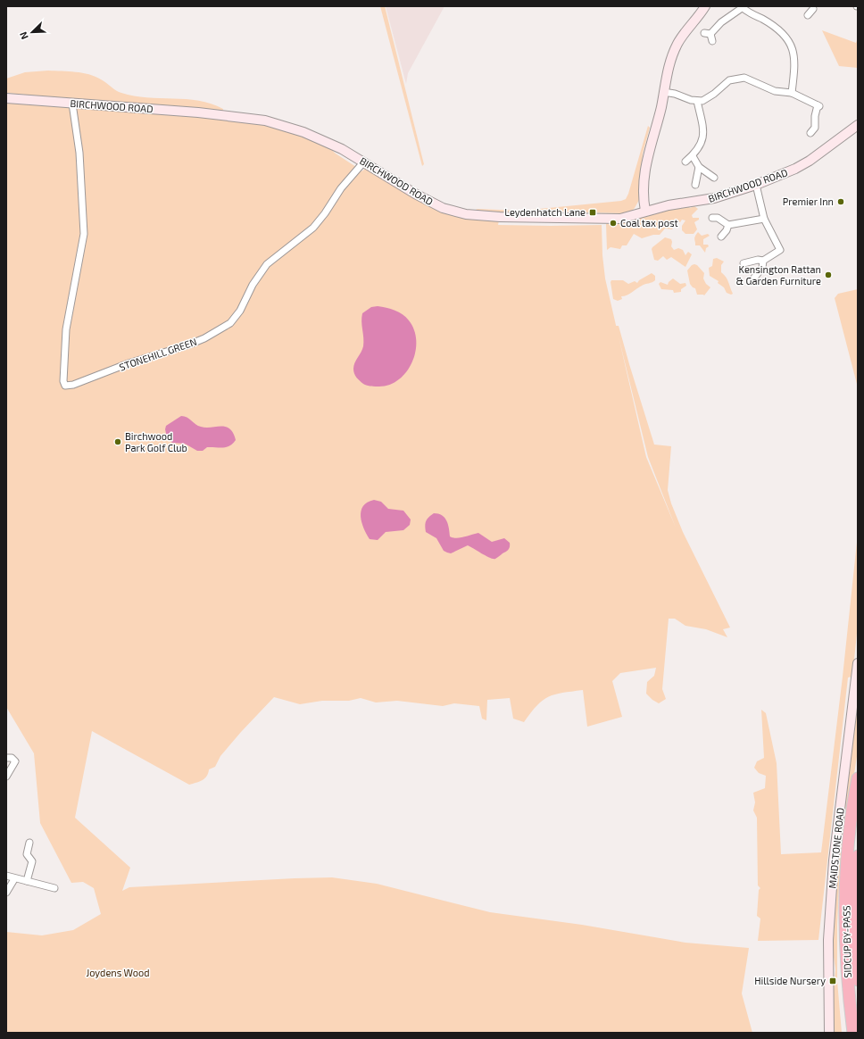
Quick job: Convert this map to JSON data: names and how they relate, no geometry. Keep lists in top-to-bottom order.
{
  "streets": {
    "highway": ["SIDCUP BY-PASS"],
    "street": ["BIRCHWOOD ROAD", "STONEHILL GREEN", "MAIDSTONE ROAD"]
  },
  "crossings": [
    ["BIRCHWOOD ROAD", "STONEHILL GREEN"]
  ],
  "parks": ["Joydens Wood"],
  "places": {
    "other": [
      "Premier Inn",
      "Coal tax post",
      "Kensington Rattan & Garden Furniture",
      "Birchwood Park Golf Club"
    ],
    "transit": ["Leydenhatch Lane", "Hillside Nursery"]
  },
  "north": "bottom left"
}
